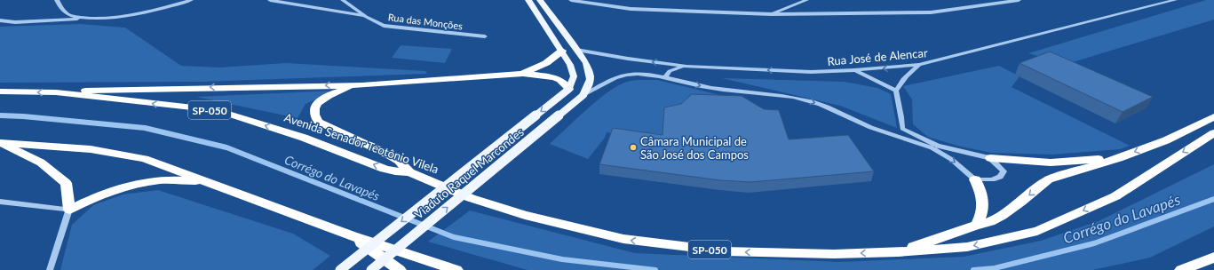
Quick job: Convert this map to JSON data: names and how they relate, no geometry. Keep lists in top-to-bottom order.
{
  "streets": {
    "highway": ["SP-050", "Avenida Senador Teotônio Vilela"],
    "main road": ["Viaduto Raquel Marcondes"],
    "street": ["Rua das Monções", "Rua José de Alencar"]
  },
  "water": ["Corrégo do Lavapés"],
  "places": ["Câmara Municipal de São José dos Campos"]
}
